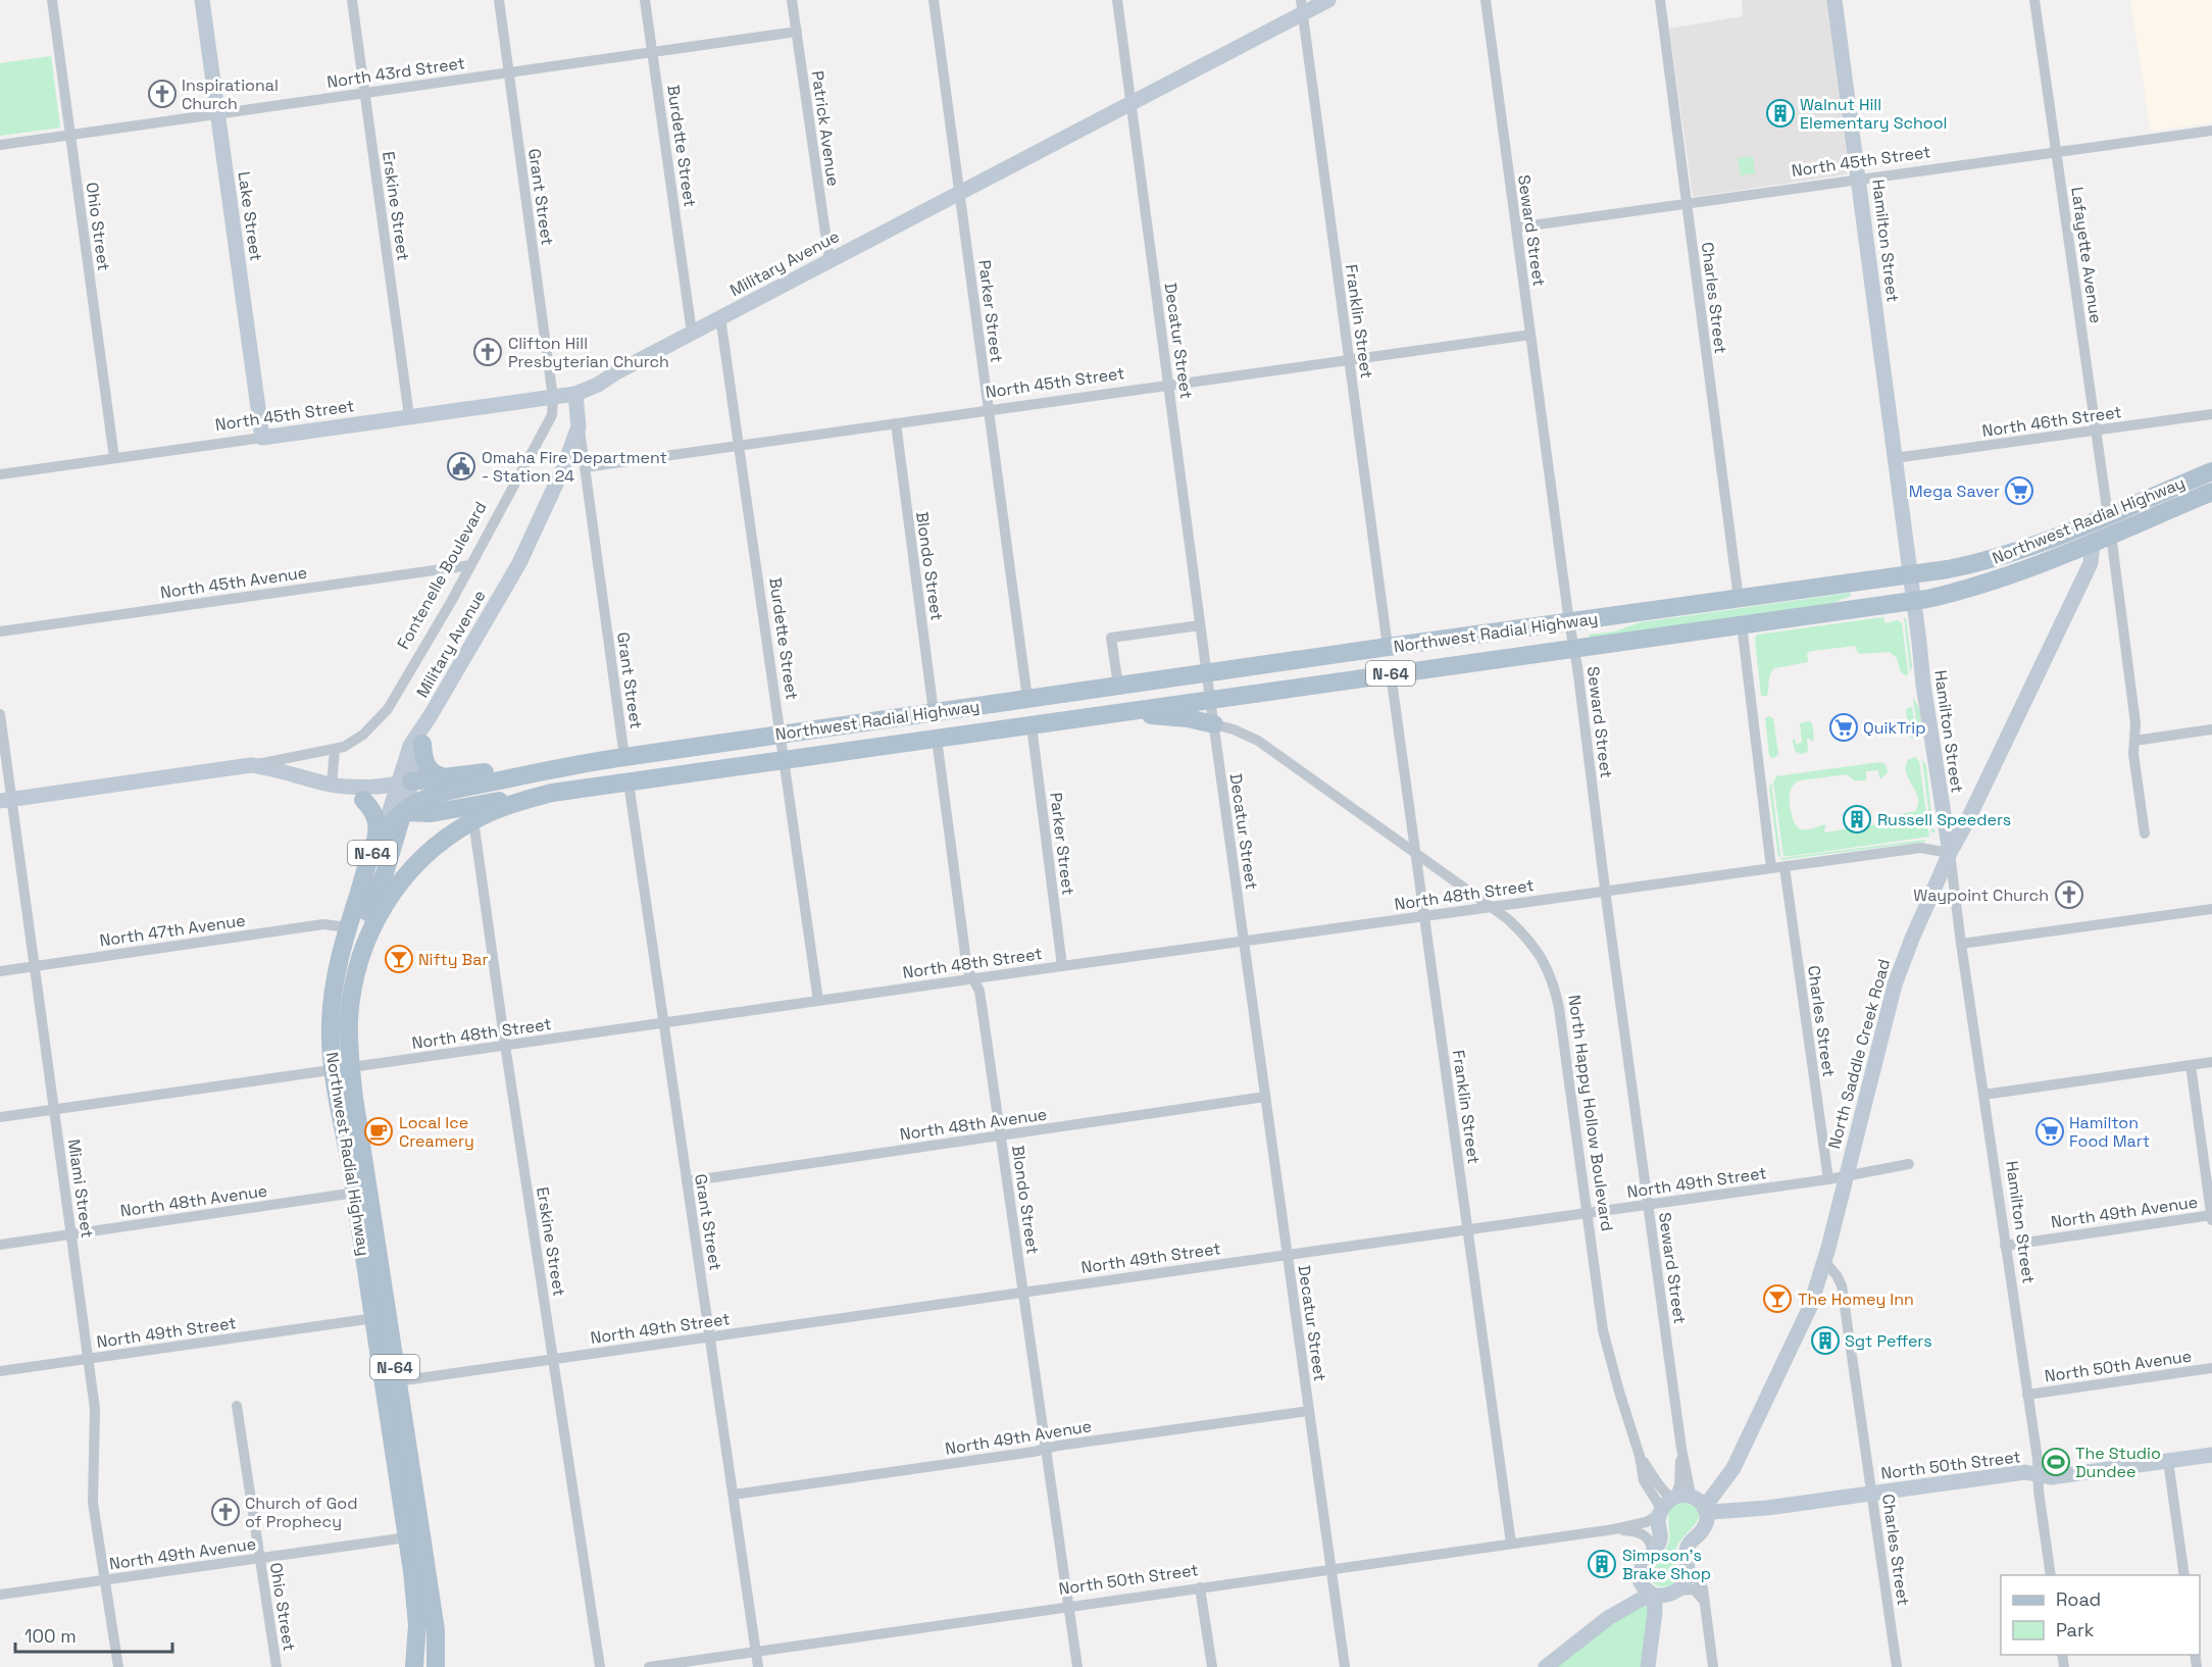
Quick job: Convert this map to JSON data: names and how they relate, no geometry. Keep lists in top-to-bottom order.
{
  "streets": {
    "main road": [
      "North 45th Street",
      "Lake Street",
      "Hamilton Street",
      "Military Avenue",
      "Northwest Radial Highway",
      "Fontenelle Boulevard",
      "N-64",
      "North Saddle Creek Road",
      "North 50th Street"
    ],
    "street": [
      "North 43rd Street",
      "Patrick Avenue",
      "Burdette Street",
      "Grant Street",
      "Erskine Street",
      "Ohio Street",
      "Seward Street",
      "Lafayette Avenue",
      "Charles Street",
      "Parker Street",
      "Franklin Street",
      "Decatur Street",
      "North 46th Street",
      "Blondo Street",
      "North 45th Avenue",
      "North 48th Street",
      "North 47th Avenue",
      "North Happy Hollow Boulevard",
      "North 48th Avenue",
      "North 49th Street",
      "Miami Street",
      "North 49th Avenue",
      "North 50th Avenue"
    ]
  },
  "crossings": [
    ["North 43rd Street", "Patrick Avenue"],
    ["North 43rd Street", "Burdette Street"],
    ["North 43rd Street", "Grant Street"],
    ["North 43rd Street", "Erskine Street"],
    ["North 43rd Street", "Lake Street"],
    ["North 43rd Street", "Ohio Street"],
    ["Patrick Avenue", "Military Avenue"],
    ["Burdette Street", "North 45th Street"],
    ["Burdette Street", "Military Avenue"],
    ["Burdette Street", "Northwest Radial Highway"],
    ["Burdette Street", "North 48th Street"],
    ["North 45th Street", "Grant Street"],
    ["North 45th Street", "Erskine Street"],
    ["North 45th Street", "Lake Street"],
    ["North 45th Street", "Ohio Street"],
    ["North 45th Street", "Seward Street"],
    ["North 45th Street", "Hamilton Street"],
    ["North 45th Street", "Lafayette Avenue"],
    ["North 45th Street", "Military Avenue"],
    ["North 45th Street", "Charles Street"],
    ["North 45th Street", "Parker Street"],
    ["North 45th Street", "Franklin Street"],
    ["North 45th Street", "Decatur Street"],
    ["North 45th Street", "Blondo Street"],
    ["North 45th Street", "Fontenelle Boulevard"],
    ["Grant Street", "Military Avenue"],
    ["Grant Street", "Northwest Radial Highway"],
    ["Grant Street", "Fontenelle Boulevard"],
    ["Grant Street", "North 48th Street"],
    ["Grant Street", "North 48th Avenue"],
    ["Grant Street", "North 49th Street"],
    ["Grant Street", "North 49th Avenue"],
    ["Grant Street", "North 50th Street"],
    ["Erskine Street", "Northwest Radial Highway"],
    ["Erskine Street", "North 48th Street"],
    ["Erskine Street", "North 49th Street"],
    ["Ohio Street", "North 49th Avenue"],
    ["Seward Street", "Northwest Radial Highway"],
    ["Seward Street", "North 48th Street"],
    ["Seward Street", "North Saddle Creek Road"],
    ["Seward Street", "North Happy Hollow Boulevard"],
    ["Seward Street", "North 49th Street"],
    ["Seward Street", "North 50th Street"],
    ["Hamilton Street", "North 46th Street"],
    ["Hamilton Street", "Northwest Radial Highway"],
    ["Hamilton Street", "North 48th Street"],
    ["Hamilton Street", "North Saddle Creek Road"],
    ["Hamilton Street", "North 49th Avenue"],
    ["Hamilton Street", "North 50th Avenue"],
    ["Hamilton Street", "North 50th Street"],
    ["Lafayette Avenue", "North 46th Street"],
    ["Lafayette Avenue", "Northwest Radial Highway"],
    ["Military Avenue", "Parker Street"],
    ["Military Avenue", "Franklin Street"],
    ["Military Avenue", "Decatur Street"],
    ["Military Avenue", "Northwest Radial Highway"],
    ["Charles Street", "Northwest Radial Highway"],
    ["Charles Street", "North 48th Street"],
    ["Charles Street", "North Saddle Creek Road"],
    ["Charles Street", "North 49th Street"],
    ["Charles Street", "North 50th Street"],
    ["Parker Street", "Northwest Radial Highway"],
    ["Parker Street", "North 48th Street"],
    ["Franklin Street", "Northwest Radial Highway"],
    ["Franklin Street", "North 48th Street"],
    ["Franklin Street", "North Happy Hollow Boulevard"],
    ["Franklin Street", "North 49th Street"],
    ["Franklin Street", "North 50th Street"],
    ["Decatur Street", "Northwest Radial Highway"],
    ["Decatur Street", "North 48th Street"],
    ["Decatur Street", "North Happy Hollow Boulevard"],
    ["Decatur Street", "North 48th Avenue"],
    ["Decatur Street", "North 49th Street"],
    ["Decatur Street", "North 49th Avenue"],
    ["Decatur Street", "North 50th Street"],
    ["Northwest Radial Highway", "Blondo Street"],
    ["Northwest Radial Highway", "North 48th Street"],
    ["Northwest Radial Highway", "North 47th Avenue"],
    ["Northwest Radial Highway", "North Saddle Creek Road"],
    ["Northwest Radial Highway", "North 48th Avenue"],
    ["Northwest Radial Highway", "North 49th Street"],
    ["Northwest Radial Highway", "North 49th Avenue"],
    ["Blondo Street", "North 48th Street"],
    ["Blondo Street", "North 48th Avenue"],
    ["Blondo Street", "North 49th Street"],
    ["Blondo Street", "North 49th Avenue"],
    ["Blondo Street", "North 50th Street"],
    ["Fontenelle Boulevard", "North 45th Avenue"],
    ["Fontenelle Boulevard", "Miami Street"],
    ["North 48th Street", "North Saddle Creek Road"],
    ["North 48th Street", "North Happy Hollow Boulevard"],
    ["North 48th Street", "Miami Street"],
    ["North 47th Avenue", "Miami Street"],
    ["North Saddle Creek Road", "North Happy Hollow Boulevard"],
    ["North Saddle Creek Road", "North 49th Street"],
    ["North Saddle Creek Road", "North 50th Street"],
    ["North Happy Hollow Boulevard", "North 49th Street"],
    ["North Happy Hollow Boulevard", "North 50th Street"],
    ["North 48th Avenue", "Miami Street"],
    ["North 49th Street", "Miami Street"],
    ["Miami Street", "North 49th Avenue"]
  ],
  "places": {
    "church": [
      "Inspirational Church",
      "Clifton Hill Presbyterian Church",
      "Waypoint Church",
      "Church of God of Prophecy"
    ],
    "building": [
      "Walnut Hill Elementary School",
      "Russell Speeders",
      "Sgt Peffers",
      "Simpson's Brake Shop"
    ],
    "public building": ["Omaha Fire Department - Station 24"],
    "supermarket": ["Mega Saver", "QuikTrip", "Hamilton Food Mart"],
    "bar": ["Nifty Bar", "The Homey Inn"],
    "cafe": ["Local Ice Creamery"],
    "sports": ["The Studio Dundee"]
  },
  "legend": ["Road", "Park"],
  "scale_bar": "100 m"
}
